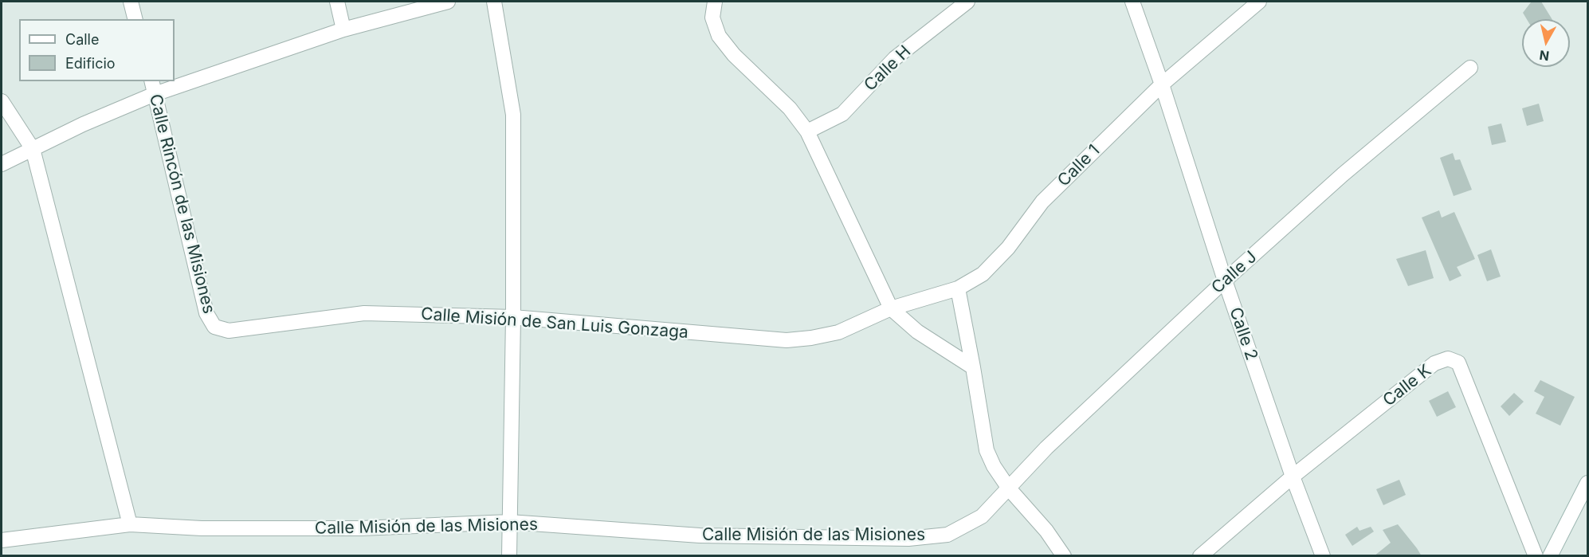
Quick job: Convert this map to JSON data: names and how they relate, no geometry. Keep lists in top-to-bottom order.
{
  "streets": {
    "street": [
      "Calle H",
      "Calle 1",
      "Calle Rincón de las Misiones",
      "Calle J",
      "Calle Misión de San Luis Gonzaga",
      "Calle 2",
      "Calle K",
      "Calle Misión de las Misiones"
    ]
  },
  "crossings": [
    ["Calle 1", "Calle Misión de San Luis Gonzaga"],
    ["Calle 1", "Calle 2"],
    ["Calle Rincón de las Misiones", "Calle Misión de San Luis Gonzaga"],
    ["Calle J", "Calle 2"],
    ["Calle J", "Calle Misión de las Misiones"],
    ["Calle 2", "Calle K"]
  ],
  "legend": ["Calle", "Edificio"],
  "north": "bottom"
}
